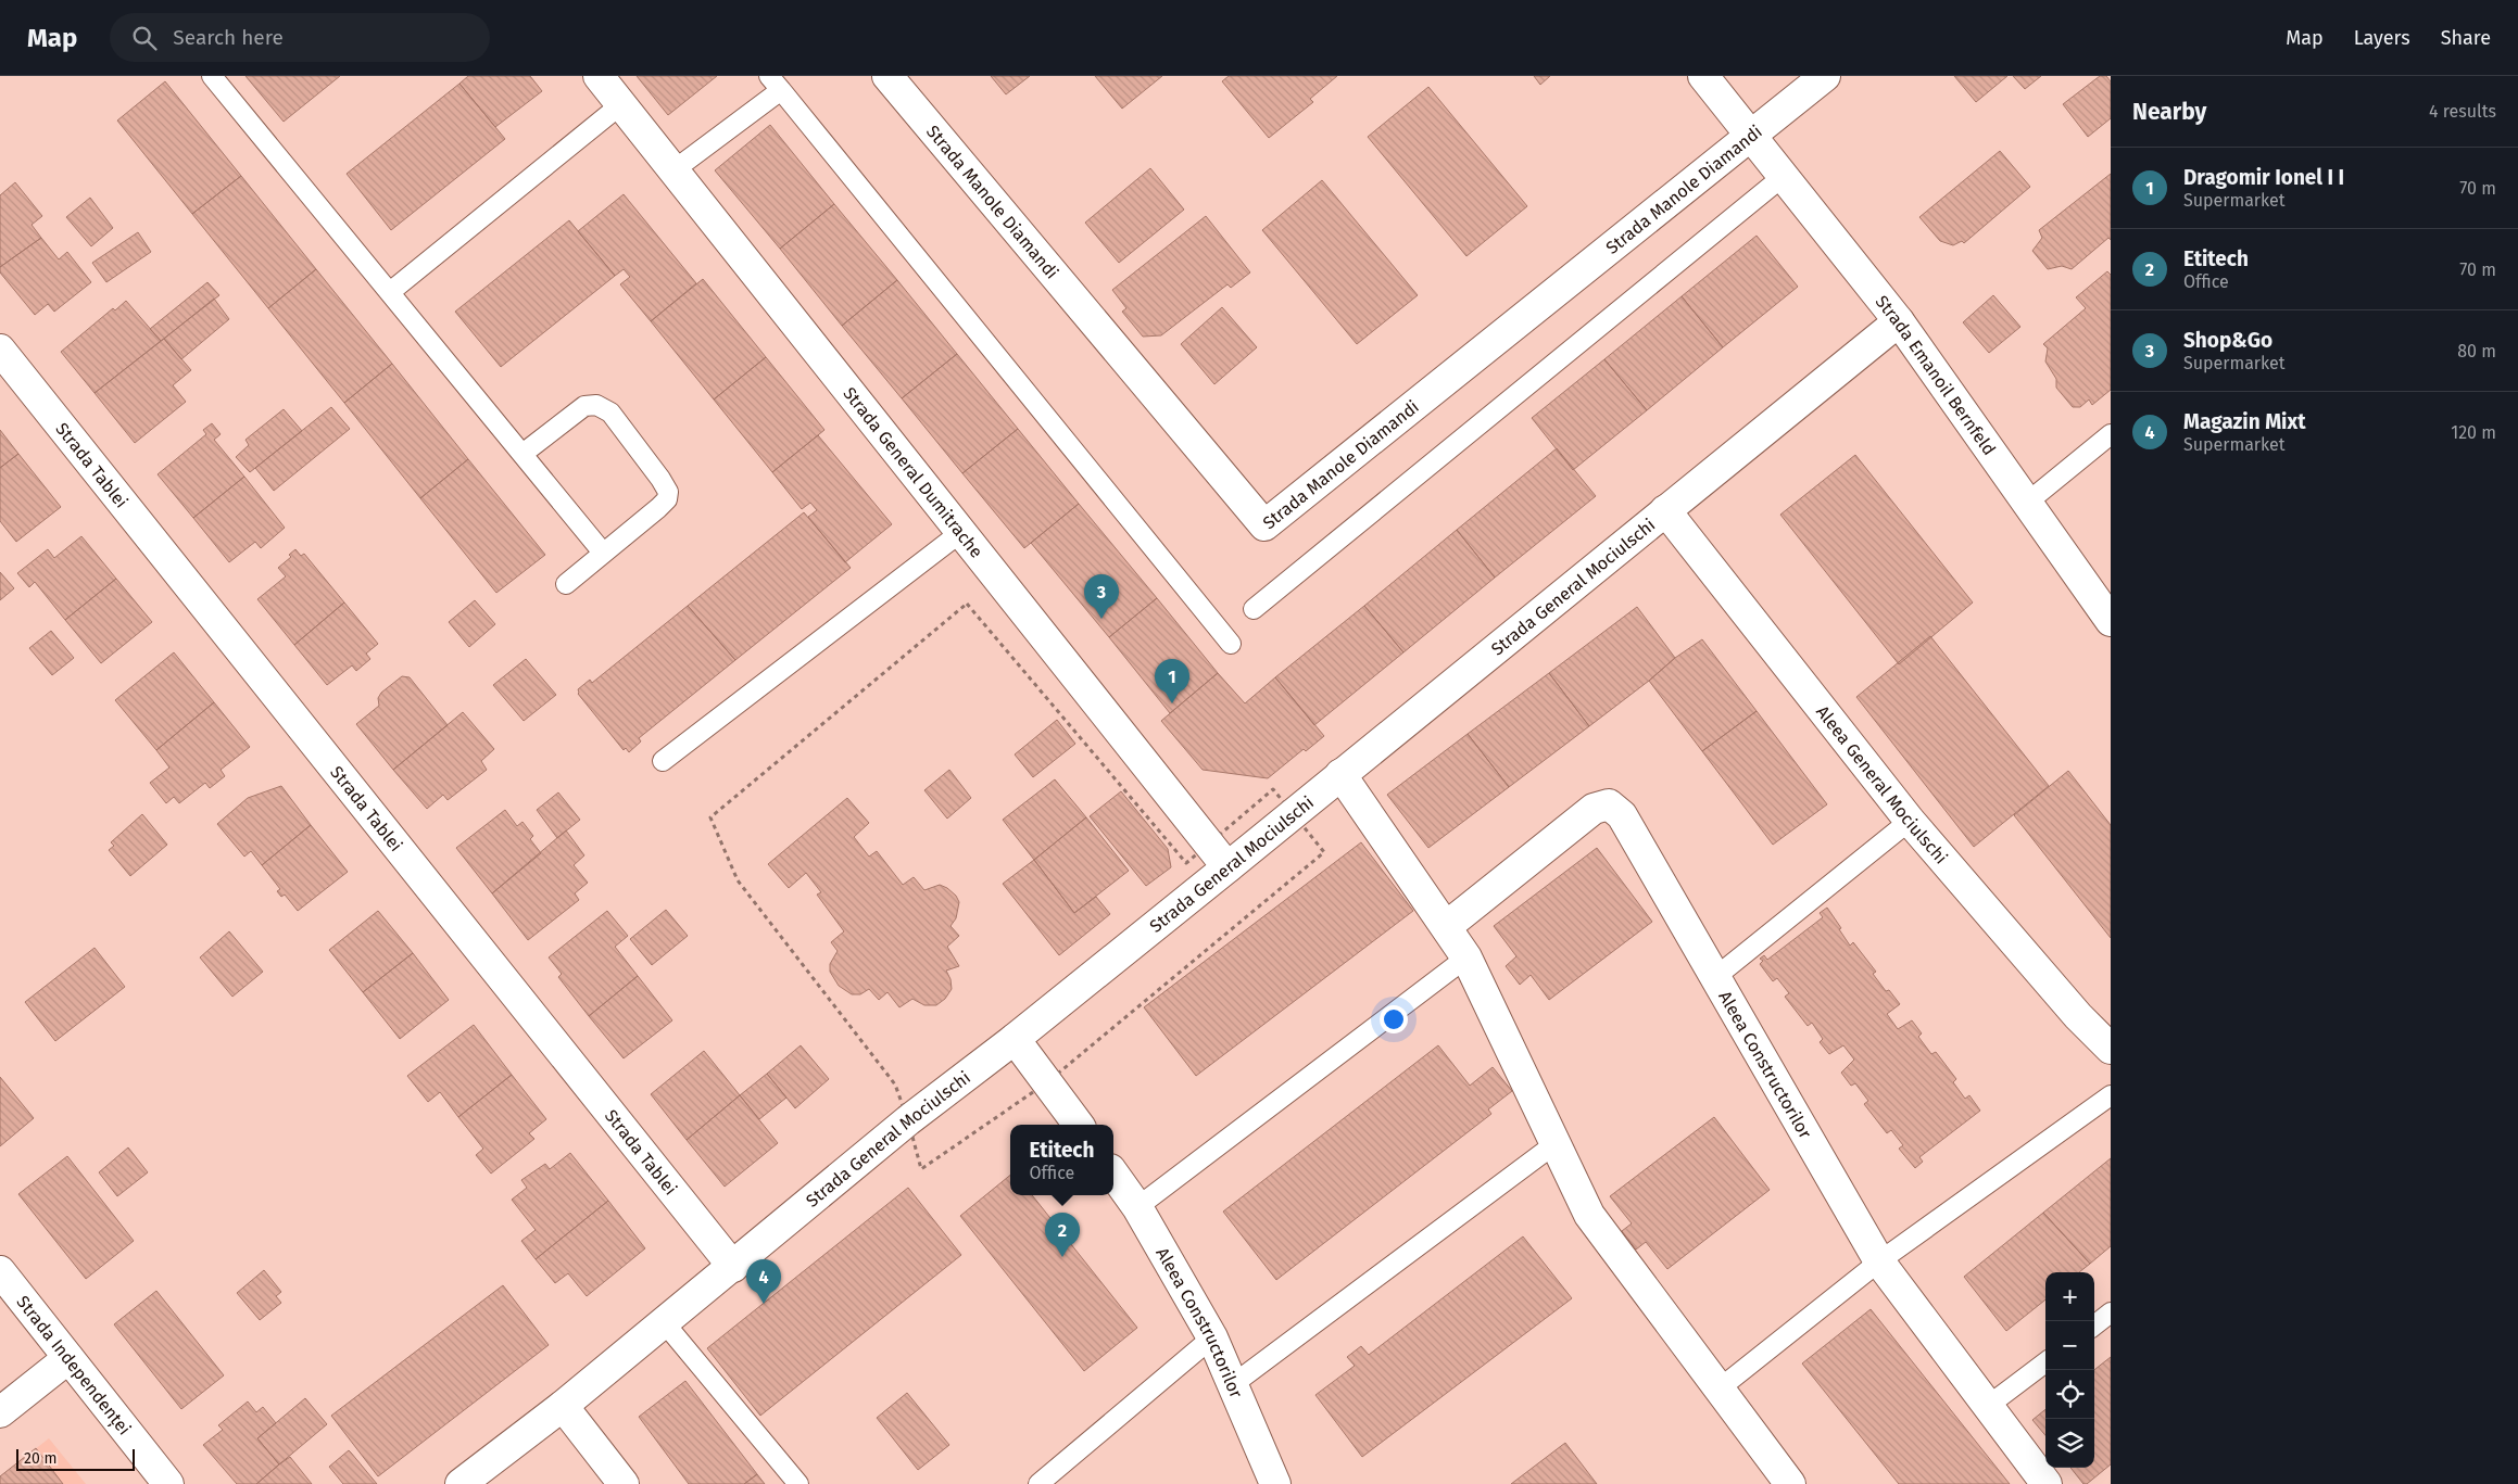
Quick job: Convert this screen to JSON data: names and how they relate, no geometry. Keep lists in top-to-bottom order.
{
  "streets": {
    "street": [
      "Strada Manole Diamandi",
      "Strada Emanoil Bernfeld",
      "Strada Tablei",
      "Strada General Dumitrache",
      "Strada General Mociulschi",
      "Aleea General Mociulschi",
      "Aleea Constructorilor",
      "Strada Independenței"
    ]
  },
  "crossings": [
    ["Strada Manole Diamandi", "Strada Emanoil Bernfeld"],
    ["Strada Emanoil Bernfeld", "Strada General Mociulschi"],
    ["Strada Tablei", "Strada General Mociulschi"],
    ["Strada General Dumitrache", "Strada General Mociulschi"],
    ["Strada General Mociulschi", "Aleea General Mociulschi"]
  ],
  "scale_bar": "20 m",
  "page": {
    "header": "Map",
    "search": "Search here",
    "nav": ["Map", "Layers", "Share"],
    "heading": ["Nearby", "4 results"],
    "list": [
      {
        "mark": "1",
        "name": "Dragomir Ionel I I",
        "note": "Supermarket",
        "value": "70 m"
      },
      {
        "mark": "2",
        "name": "Etitech",
        "note": "Office",
        "value": "70 m"
      },
      {
        "mark": "3",
        "name": "Shop&Go",
        "note": "Supermarket",
        "value": "80 m"
      },
      {
        "mark": "4",
        "name": "Magazin Mixt",
        "note": "Supermarket",
        "value": "120 m"
      }
    ],
    "pins": [
      "3",
      "1",
      "2",
      "4"
    ],
    "popup": ["Etitech", "Office"],
    "map_buttons": ["+", "−"],
    "scale": "20 m"
  }
}
